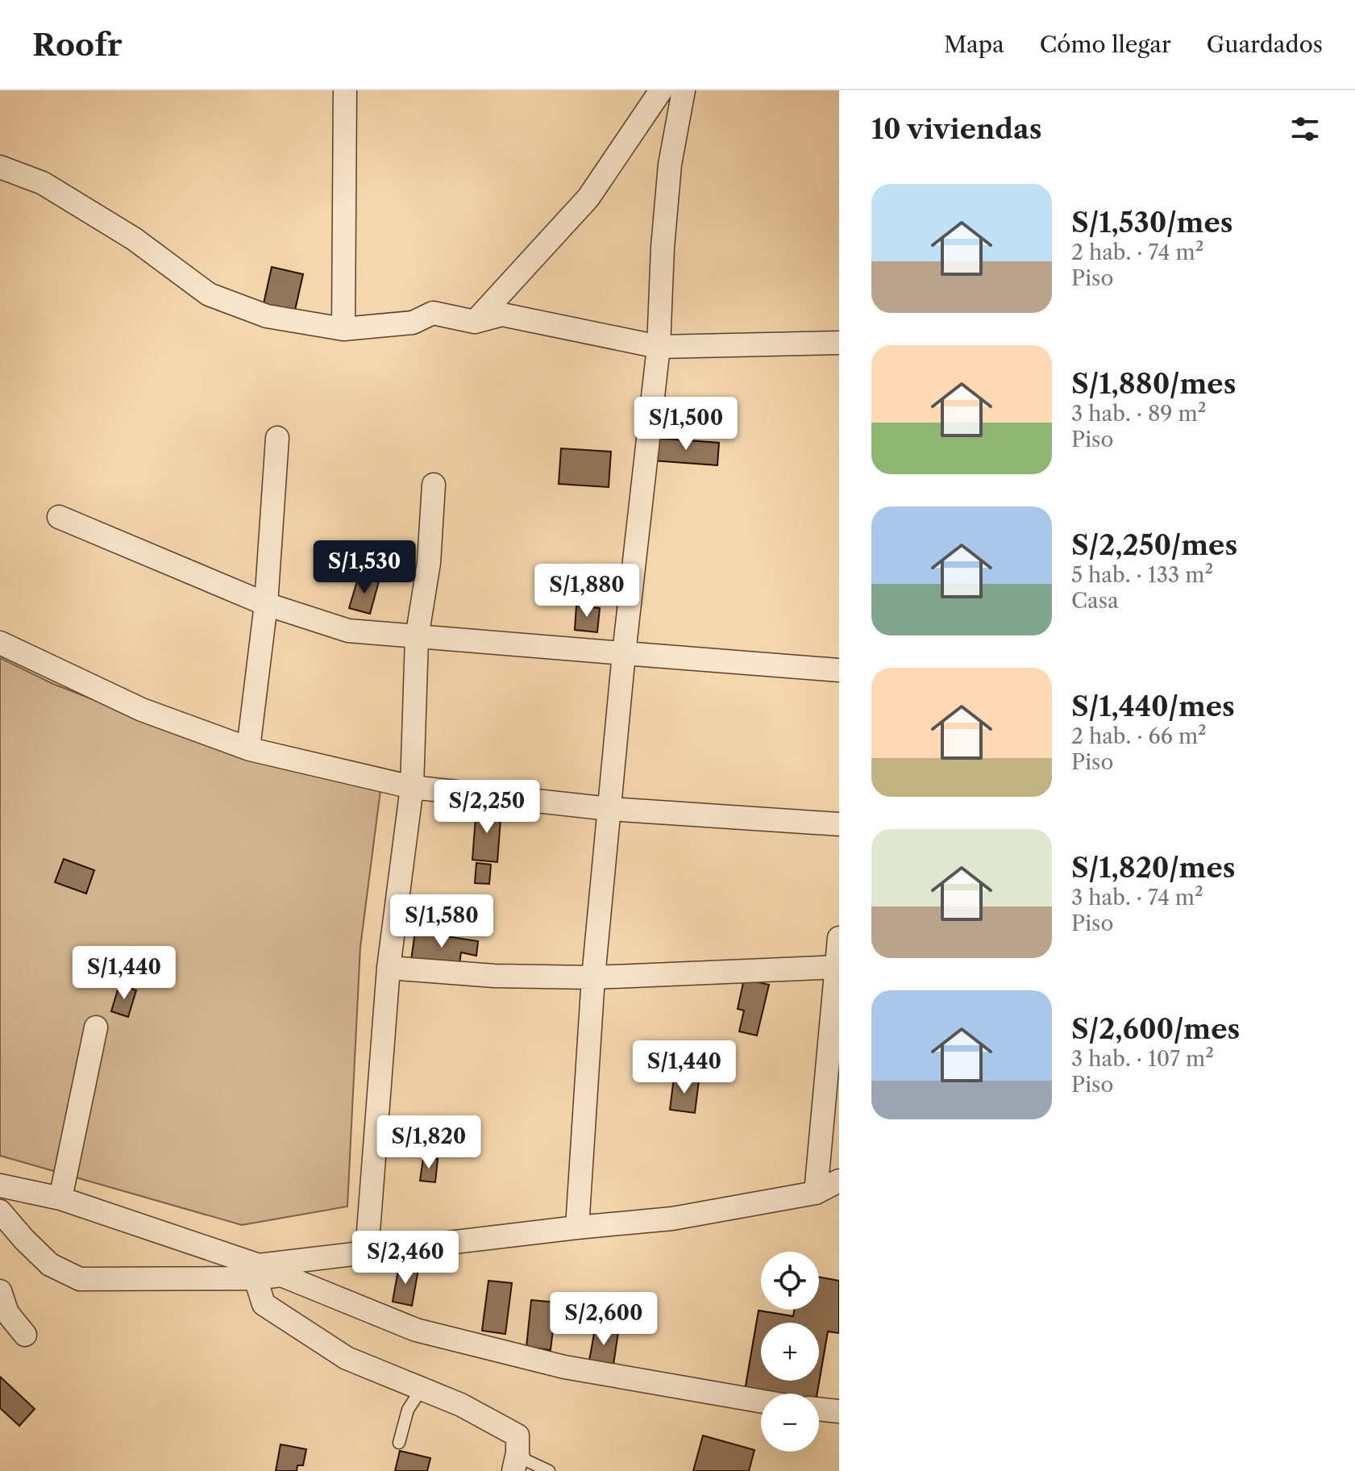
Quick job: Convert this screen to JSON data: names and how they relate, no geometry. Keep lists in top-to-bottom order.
{
  "page": {
    "header": "Roofr",
    "nav": ["Mapa", "Cómo llegar", "Guardados"],
    "heading": "10 viviendas",
    "list": [
      {
        "name": "S/1,530/mes",
        "note": "2 hab. · 74 m² · Piso"
      },
      {
        "name": "S/1,880/mes",
        "note": "3 hab. · 89 m² · Piso"
      },
      {
        "name": "S/2,250/mes",
        "note": "5 hab. · 133 m² · Casa"
      },
      {
        "name": "S/1,440/mes",
        "note": "2 hab. · 66 m² · Piso"
      },
      {
        "name": "S/1,820/mes",
        "note": "3 hab. · 74 m² · Piso"
      },
      {
        "name": "S/2,600/mes",
        "note": "3 hab. · 107 m² · Piso"
      }
    ],
    "price": [
      "S/1,500",
      "S/1,530",
      "S/1,880",
      "S/2,250",
      "S/1,580",
      "S/1,440",
      "S/1,440",
      "S/1,820",
      "S/2,460",
      "S/2,600"
    ],
    "map_buttons": ["+", "−"]
  }
}
